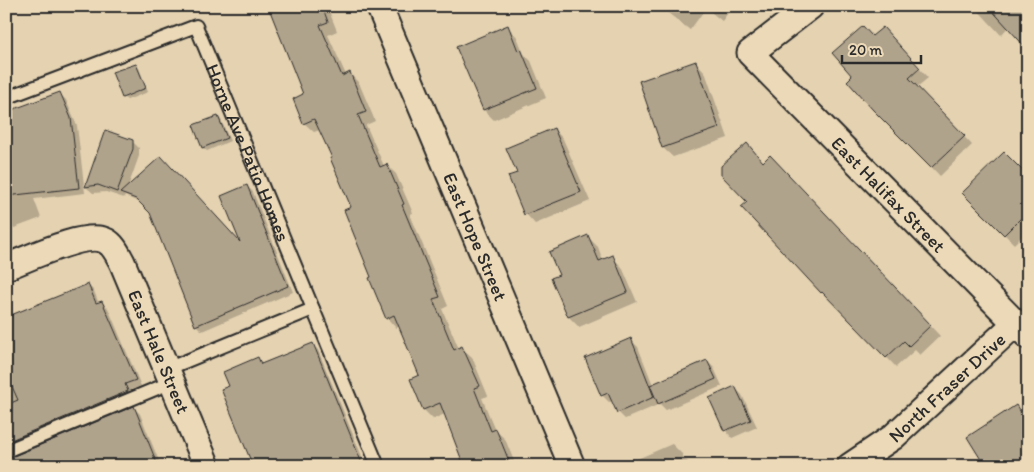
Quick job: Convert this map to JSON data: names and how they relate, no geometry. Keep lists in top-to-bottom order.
{
  "streets": {
    "street": [
      "East Halifax Street",
      "East Hope Street",
      "East Hale Street",
      "North Fraser Drive"
    ],
    "lane": ["Horne Ave Patio Homes"]
  },
  "crossings": [
    ["East Halifax Street", "North Fraser Drive"]
  ],
  "scale_bar": "20 m"
}
